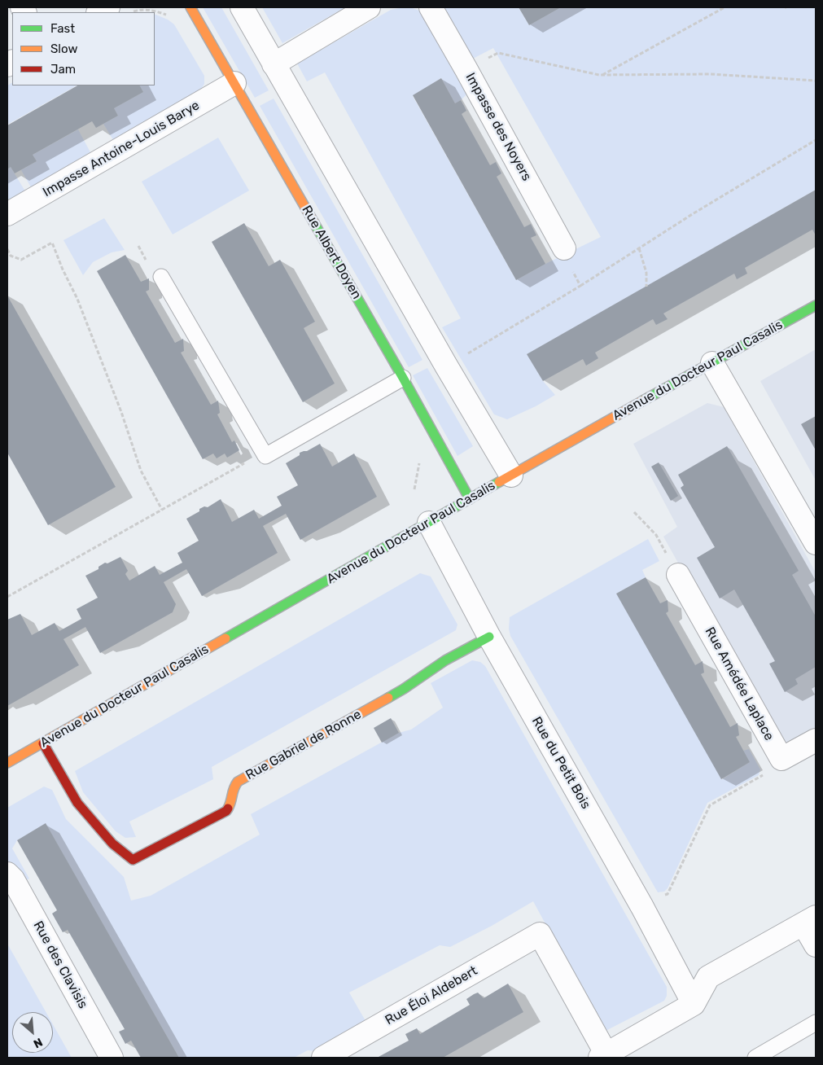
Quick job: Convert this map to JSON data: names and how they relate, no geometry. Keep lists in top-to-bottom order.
{
  "streets": {
    "street": [
      "Impasse des Noyers",
      "Impasse Antoine-Louis Barye",
      "Rue Albert Doyen",
      "Avenue du Docteur Paul Casalis",
      "Rue Amédée Laplace",
      "Rue Gabriel de Ronne",
      "Rue du Petit Bois",
      "Rue des Clavisis",
      "Rue Éloi Aldebert"
    ]
  },
  "crossings": [
    ["Impasse Antoine-Louis Barye", "Rue Albert Doyen"],
    ["Rue Albert Doyen", "Avenue du Docteur Paul Casalis"],
    ["Avenue du Docteur Paul Casalis", "Rue Gabriel de Ronne"],
    ["Avenue du Docteur Paul Casalis", "Rue du Petit Bois"],
    ["Rue Gabriel de Ronne", "Rue du Petit Bois"]
  ],
  "legend": ["Fast", "Slow", "Jam"],
  "north": "bottom right"
}
